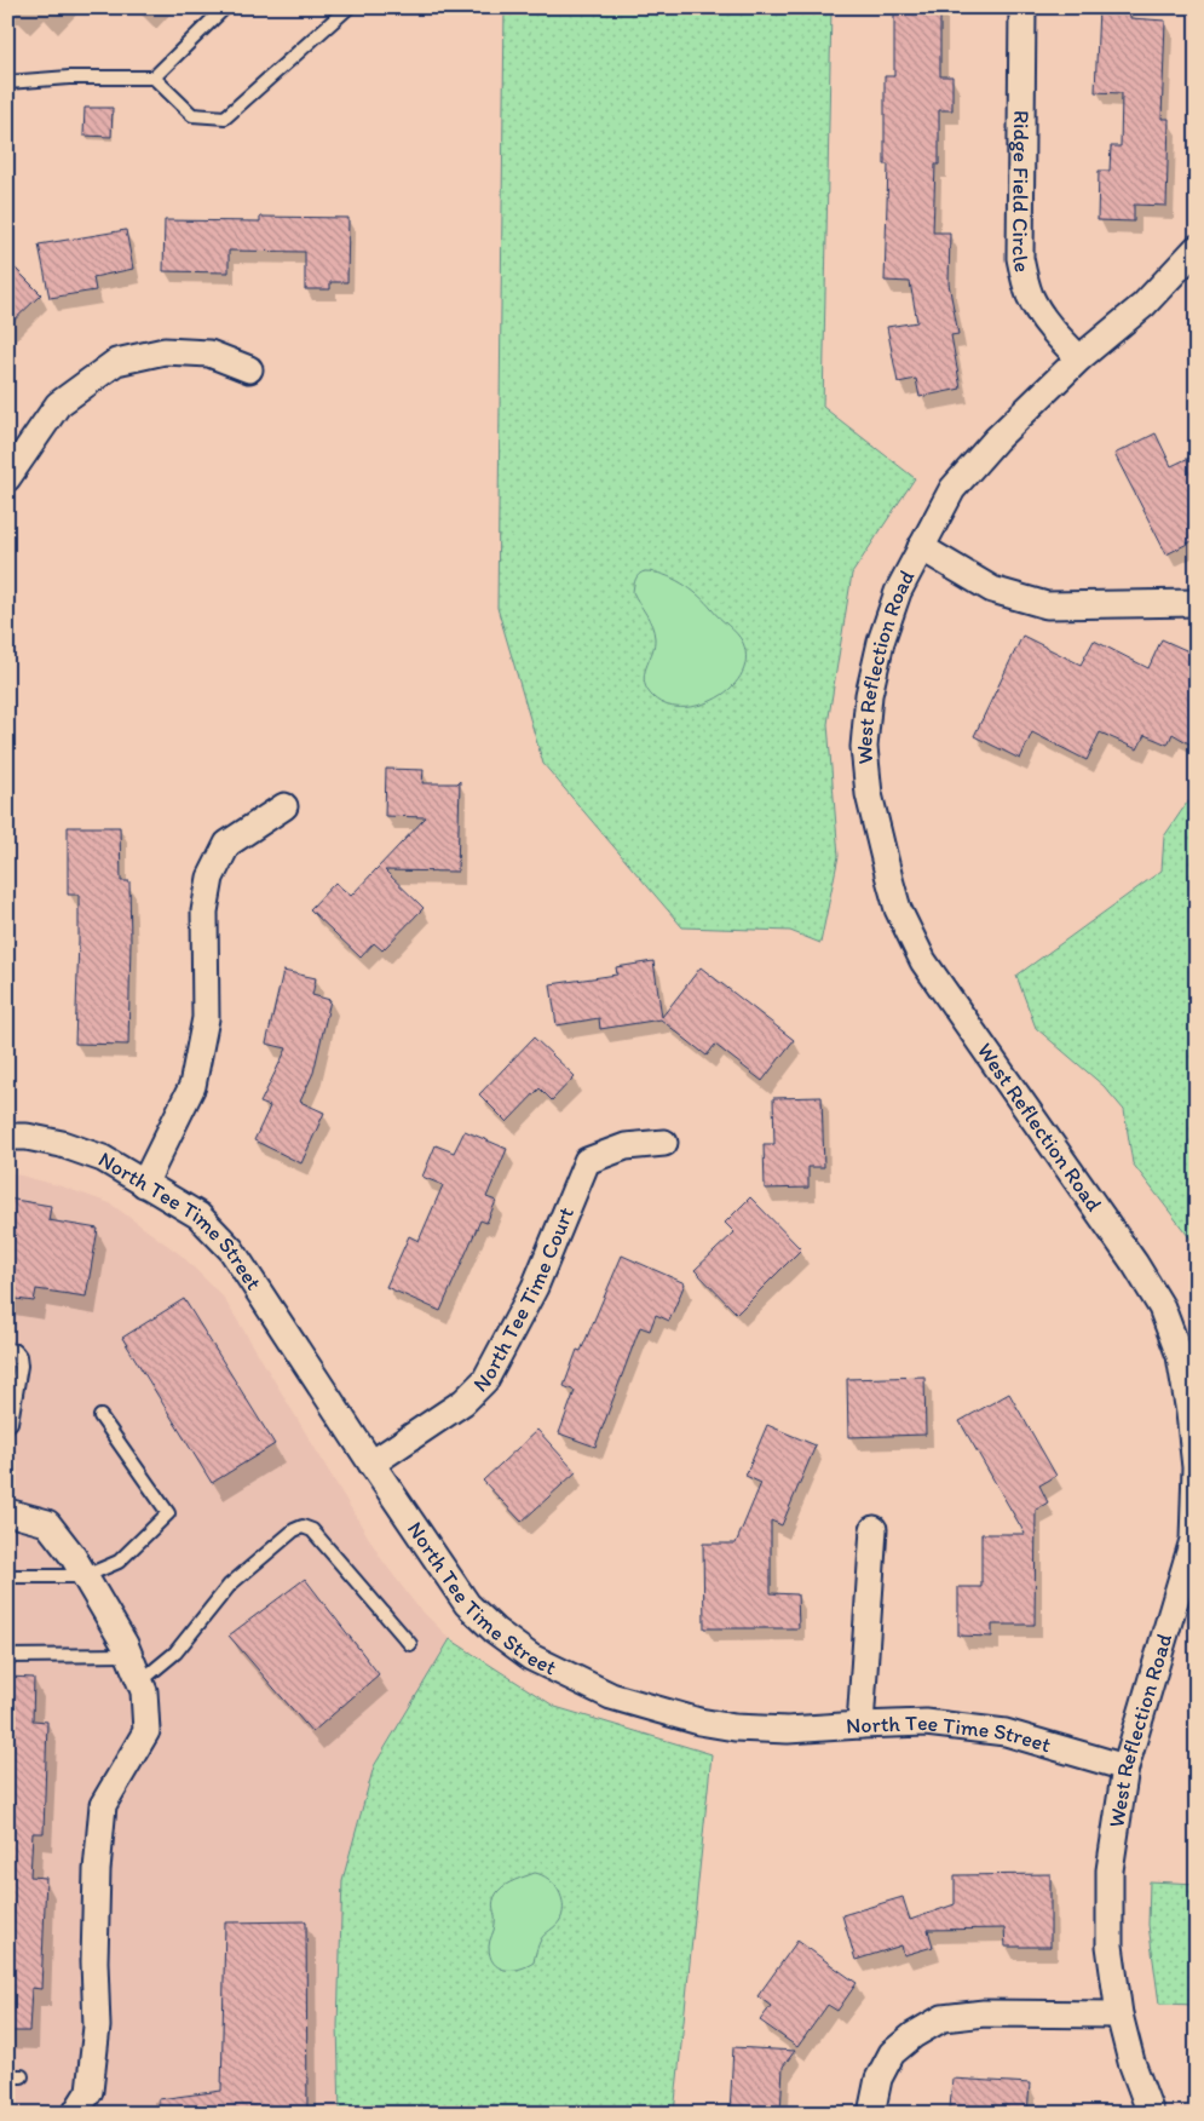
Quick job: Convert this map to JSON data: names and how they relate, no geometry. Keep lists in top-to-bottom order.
{
  "streets": {
    "street": [
      "Ridge Field Circle",
      "West Reflection Road",
      "North Tee Time Street",
      "North Tee Time Court"
    ]
  },
  "crossings": [
    ["Ridge Field Circle", "West Reflection Road"],
    ["West Reflection Road", "North Tee Time Street"],
    ["North Tee Time Street", "North Tee Time Court"]
  ]
}
